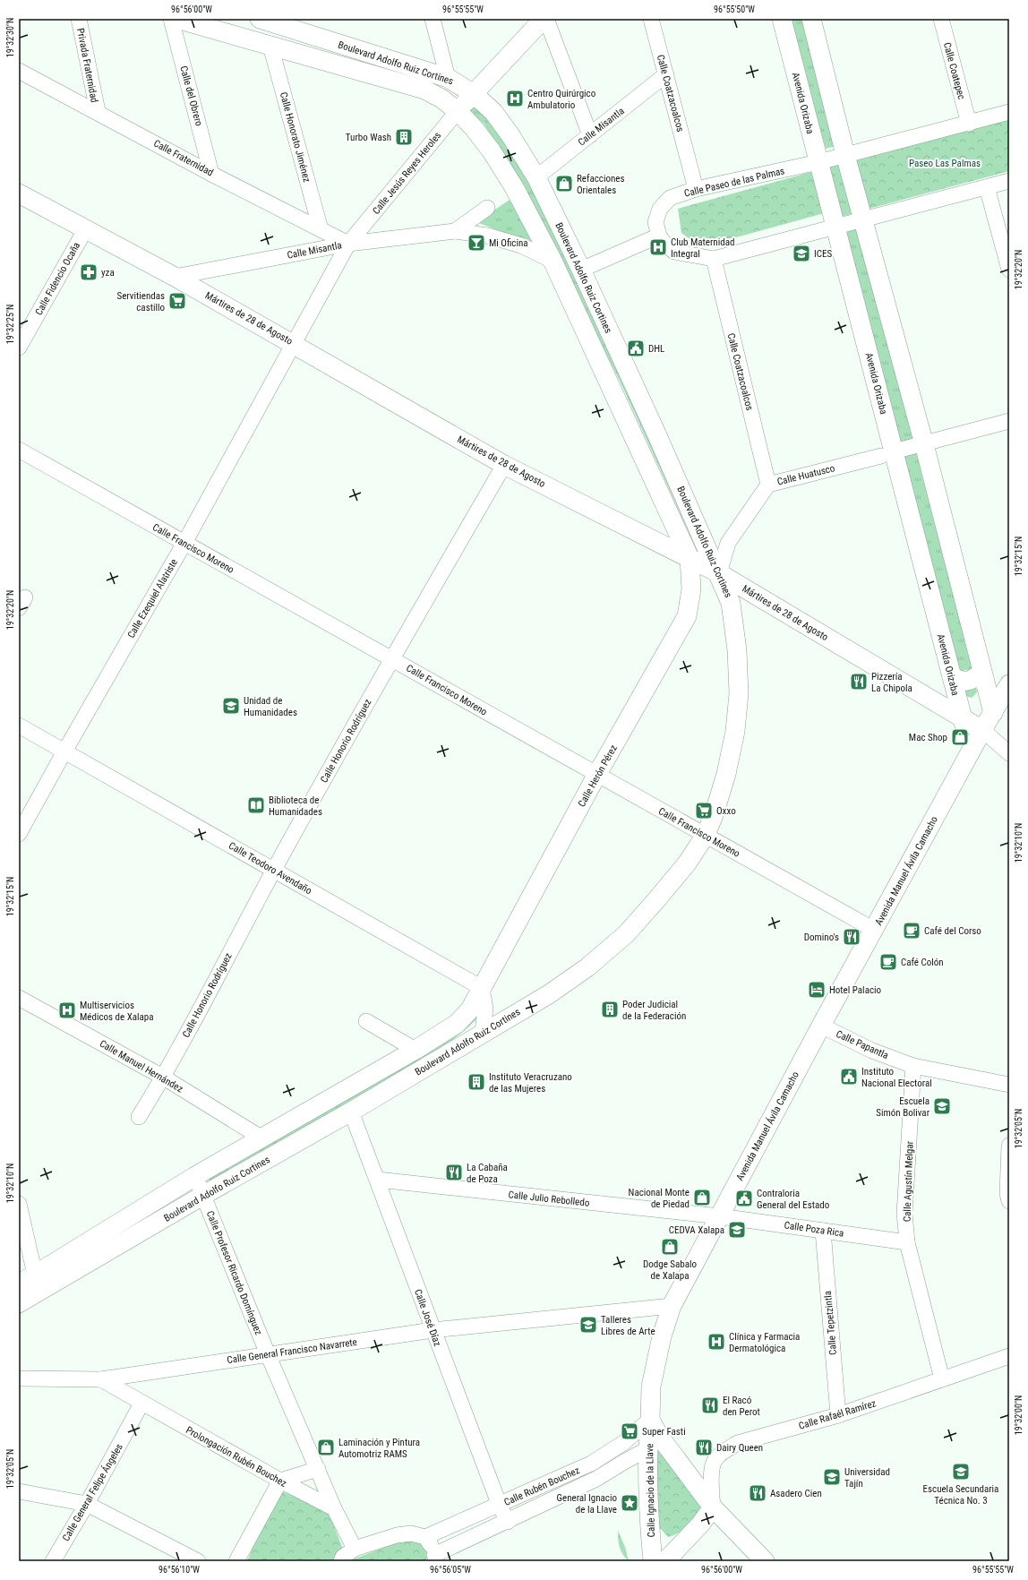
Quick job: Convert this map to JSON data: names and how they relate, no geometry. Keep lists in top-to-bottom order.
{
  "streets": {
    "main road": [
      "Boulevard Adolfo Ruiz Cortines",
      "Avenida Orizaba",
      "Calle Jesús Reyes Heroles",
      "Mártires de 28 de Agosto",
      "Calle Herón Pérez",
      "Avenida Manuel Ávila Camacho",
      "Calle Ignacio de la Llave"
    ],
    "street": [
      "Privada Fraternidad",
      "Calle Coatepec",
      "Calle Coatzacoalcos",
      "Calle del Obrero",
      "Calle Misantla",
      "Calle Honorato Jiménez",
      "Calle Fraternidad",
      "Calle Paseo de las Palmas",
      "Calle Fidencio Ocaña",
      "Calle Huatusco",
      "Calle Francisco Moreno",
      "Calle Ezequiel Alatriste",
      "Calle Honorio Rodríguez",
      "Calle Teodoro Avendaño",
      "Calle Papantla",
      "Calle Manuel Hernández",
      "Calle Agustín Melgar",
      "Calle Julio Rebolledo",
      "Calle Poza Rica",
      "Calle Profesor Ricardo Domínguez",
      "Calle José Díaz",
      "Calle Tepetzintla",
      "Calle General Francisco Navarrete",
      "Calle Rafaél Ramírez",
      "Prolongación Rubén Bouchez",
      "Calle Rubén Bouchez",
      "Calle General Felipe Ángeles"
    ]
  },
  "crossings": [
    ["Boulevard Adolfo Ruiz Cortines", "Calle Misantla"],
    ["Boulevard Adolfo Ruiz Cortines", "Calle Honorato Jiménez"],
    ["Boulevard Adolfo Ruiz Cortines", "Calle Jesús Reyes Heroles"],
    ["Boulevard Adolfo Ruiz Cortines", "Mártires de 28 de Agosto"],
    ["Boulevard Adolfo Ruiz Cortines", "Calle Huatusco"],
    ["Boulevard Adolfo Ruiz Cortines", "Calle Francisco Moreno"],
    ["Boulevard Adolfo Ruiz Cortines", "Calle Herón Pérez"],
    ["Boulevard Adolfo Ruiz Cortines", "Calle Teodoro Avendaño"],
    ["Boulevard Adolfo Ruiz Cortines", "Calle Manuel Hernández"],
    ["Boulevard Adolfo Ruiz Cortines", "Calle Profesor Ricardo Domínguez"],
    ["Boulevard Adolfo Ruiz Cortines", "Calle José Díaz"],
    ["Privada Fraternidad", "Calle Fraternidad"],
    ["Calle Coatepec", "Calle Paseo de las Palmas"],
    ["Calle Coatzacoalcos", "Calle Misantla"],
    ["Calle Coatzacoalcos", "Calle Paseo de las Palmas"],
    ["Calle Coatzacoalcos", "Calle Huatusco"],
    ["Calle del Obrero", "Calle Fraternidad"],
    ["Avenida Orizaba", "Calle Paseo de las Palmas"],
    ["Avenida Orizaba", "Mártires de 28 de Agosto"],
    ["Avenida Orizaba", "Calle Huatusco"],
    ["Avenida Orizaba", "Avenida Manuel Ávila Camacho"],
    ["Calle Misantla", "Calle Fraternidad"],
    ["Calle Misantla", "Calle Jesús Reyes Heroles"],
    ["Calle Misantla", "Mártires de 28 de Agosto"],
    ["Calle Honorato Jiménez", "Calle Fraternidad"],
    ["Calle Fraternidad", "Calle Jesús Reyes Heroles"],
    ["Calle Jesús Reyes Heroles", "Mártires de 28 de Agosto"],
    ["Calle Jesús Reyes Heroles", "Calle Ezequiel Alatriste"],
    ["Calle Fidencio Ocaña", "Mártires de 28 de Agosto"],
    ["Mártires de 28 de Agosto", "Calle Huatusco"],
    ["Mártires de 28 de Agosto", "Calle Ezequiel Alatriste"],
    ["Mártires de 28 de Agosto", "Calle Honorio Rodríguez"],
    ["Mártires de 28 de Agosto", "Calle Herón Pérez"],
    ["Mártires de 28 de Agosto", "Avenida Manuel Ávila Camacho"],
    ["Calle Francisco Moreno", "Calle Ezequiel Alatriste"],
    ["Calle Francisco Moreno", "Calle Honorio Rodríguez"],
    ["Calle Francisco Moreno", "Calle Herón Pérez"],
    ["Calle Francisco Moreno", "Avenida Manuel Ávila Camacho"],
    ["Calle Ezequiel Alatriste", "Calle Teodoro Avendaño"],
    ["Calle Honorio Rodríguez", "Calle Teodoro Avendaño"],
    ["Calle Honorio Rodríguez", "Calle Manuel Hernández"],
    ["Calle Herón Pérez", "Calle Teodoro Avendaño"],
    ["Avenida Manuel Ávila Camacho", "Calle Papantla"],
    ["Avenida Manuel Ávila Camacho", "Calle Julio Rebolledo"],
    ["Avenida Manuel Ávila Camacho", "Calle Poza Rica"],
    ["Avenida Manuel Ávila Camacho", "Calle General Francisco Navarrete"],
    ["Avenida Manuel Ávila Camacho", "Calle Rubén Bouchez"],
    ["Avenida Manuel Ávila Camacho", "Calle Ignacio de la Llave"],
    ["Calle Papantla", "Calle Agustín Melgar"],
    ["Calle Agustín Melgar", "Calle Poza Rica"],
    ["Calle Agustín Melgar", "Calle Rafaél Ramírez"],
    ["Calle Julio Rebolledo", "Calle Poza Rica"],
    ["Calle Julio Rebolledo", "Calle José Díaz"],
    ["Calle Poza Rica", "Calle Tepetzintla"],
    ["Calle Profesor Ricardo Domínguez", "Calle General Francisco Navarrete"],
    ["Calle Profesor Ricardo Domínguez", "Prolongación Rubén Bouchez"],
    ["Calle José Díaz", "Calle General Francisco Navarrete"],
    ["Calle José Díaz", "Calle Rubén Bouchez"],
    ["Calle Tepetzintla", "Calle Rafaél Ramírez"],
    ["Calle General Francisco Navarrete", "Prolongación Rubén Bouchez"],
    ["Prolongación Rubén Bouchez", "Calle General Felipe Ángeles"],
    ["Calle Rubén Bouchez", "Calle Ignacio de la Llave"]
  ],
  "parks": ["Paseo Las Palmas"],
  "places": {
    "hospital": [
      "Centro Quirúrgico Ambulatorio",
      "Club Maternidad Integral",
      "Multiservicios Médicos de Xalapa",
      "Clínica y Farmacia Dermatológica"
    ],
    "building": ["Turbo Wash", "Poder Judicial de la Federación", "Instituto Veracruzano de las Mujeres"],
    "shop": [
      "Refacciones Orientales",
      "Mac Shop",
      "Nacional Monte de Piedad",
      "Dodge Sabalo de Xalapa",
      "Laminación y Pintura Automotriz RAMS"
    ],
    "bar": ["Mi Oficina"],
    "school or university": [
      "ICES",
      "Unidad de Humanidades",
      "Escuela Simón Bolivar",
      "CEDVA Xalapa",
      "Talleres Libres de Arte",
      "Escuela Secundaria Técnica No. 3",
      "Universidad Tajín"
    ],
    "pharmacy": ["yza"],
    "supermarket": ["Servitiendas castillo", "Oxxo", "Super Fasti"],
    "public building": ["DHL", "Instituto Nacional Electoral", "Contraloria General del Estado"],
    "restaurant": [
      "Pizzería La Chipola",
      "Domino's",
      "La Cabaña de Poza",
      "El Racó den Perot",
      "Dairy Queen",
      "Asadero Cien"
    ],
    "library": ["Biblioteca de Humanidades"],
    "cafe": ["Café del Corso", "Café Colón"],
    "hotel": ["Hotel Palacio"],
    "place": ["General Ignacio de la Llave"]
  },
  "coordinates": [
    "96°56'00\"W",
    "96°55'55\"W",
    "96°55'50\"W",
    "19°32'30\"N",
    "19°32'20\"N",
    "19°32'25\"N",
    "19°32'15\"N",
    "19°32'10\"N",
    "19°32'05\"N",
    "19°32'00\"N",
    "96°56'10\"W",
    "96°56'05\"W"
  ]
}
